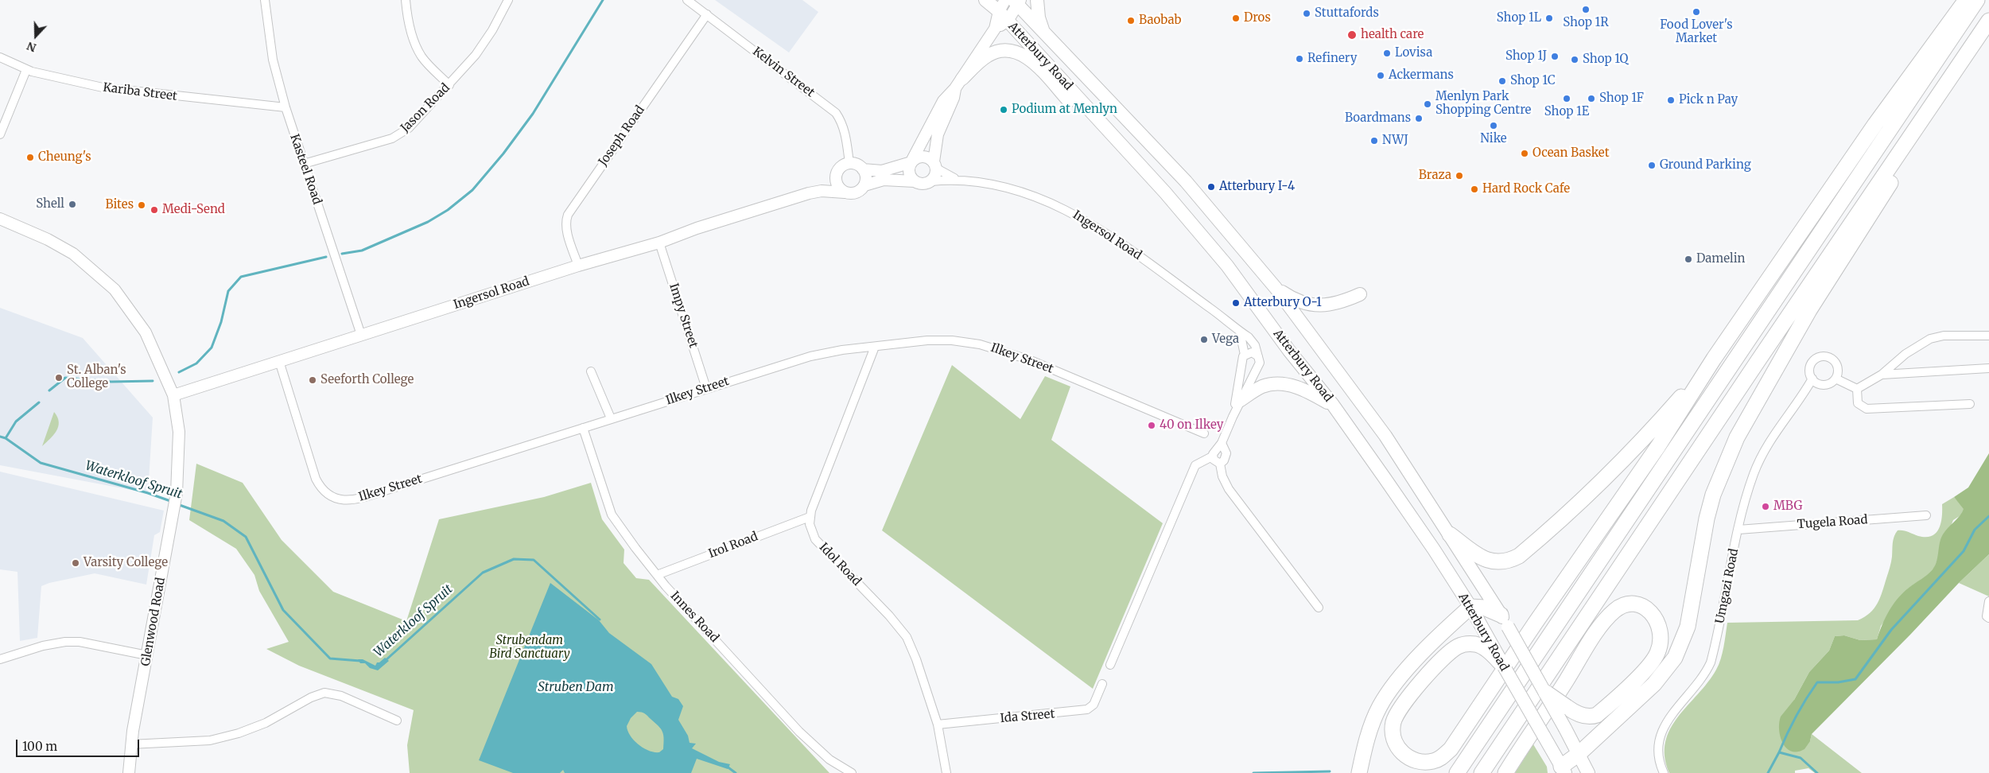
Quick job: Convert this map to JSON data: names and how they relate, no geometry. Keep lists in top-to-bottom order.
{
  "streets": {
    "main road": ["Atterbury Road"],
    "street": [
      "Kelvin Street",
      "Kariba Street",
      "Jason Road",
      "Joseph Road",
      "Kasteel Road",
      "Ingersol Road",
      "Impy Street",
      "Ilkey Street",
      "Tugela Road",
      "Irol Road",
      "Idol Road",
      "Umgazi Road",
      "Innes Road",
      "Glenwood Road",
      "Ida Street"
    ]
  },
  "crossings": [
    ["Kelvin Street", "Joseph Road"],
    ["Kelvin Street", "Ingersol Road"],
    ["Kariba Street", "Kasteel Road"],
    ["Jason Road", "Kasteel Road"],
    ["Joseph Road", "Ingersol Road"],
    ["Kasteel Road", "Ingersol Road"],
    ["Ingersol Road", "Impy Street"],
    ["Ingersol Road", "Ilkey Street"],
    ["Ingersol Road", "Glenwood Road"],
    ["Impy Street", "Ilkey Street"],
    ["Ilkey Street", "Innes Road"],
    ["Tugela Road", "Umgazi Road"],
    ["Irol Road", "Idol Road"],
    ["Irol Road", "Innes Road"],
    ["Idol Road", "Ida Street"]
  ],
  "water": ["Waterkloof Spruit", "Struben Dam"],
  "parks": ["Strubendam Bird Sanctuary"],
  "places": [
    "Shop 1R",
    "Food Lover's Market",
    "Stuttafords",
    "Dros",
    "Shop 1L",
    "Baobab",
    "health care",
    "Lovisa",
    "Shop 1J",
    "Refinery",
    "Shop 1Q",
    "Ackermans",
    "Shop 1C",
    "Shop 1E",
    "Shop 1F",
    "Pick n Pay",
    "Menlyn Park Shopping Centre",
    "Podium at Menlyn",
    "Boardmans",
    "Nike",
    "NWJ",
    "Ocean Basket",
    "Cheung's",
    "Ground Parking",
    "Braza",
    "Atterbury I-4",
    "Hard Rock Cafe",
    "Shell",
    "Bites",
    "Medi-Send",
    "Damelin",
    "Atterbury O-1",
    "Vega",
    "St. Alban's College",
    "Seeforth College",
    "40 on Ilkey",
    "MBG",
    "Varsity College"
  ],
  "scale_bar": "100 m",
  "north": "bottom"
}
